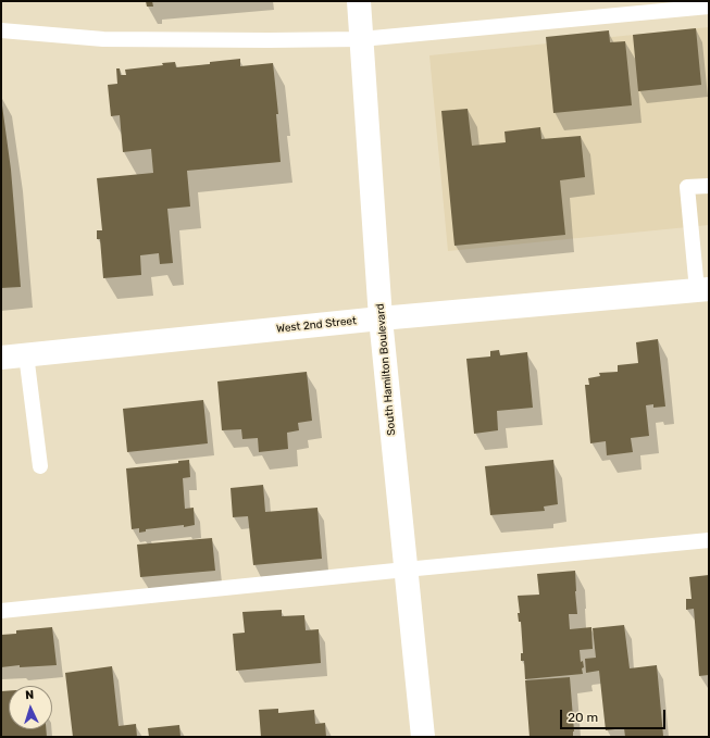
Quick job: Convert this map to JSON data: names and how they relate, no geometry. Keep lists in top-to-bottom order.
{
  "streets": {
    "street": ["West 2nd Street", "South Hamilton Boulevard"]
  },
  "crossings": [
    ["West 2nd Street", "South Hamilton Boulevard"]
  ],
  "scale_bar": "20 m",
  "north": "top"
}
